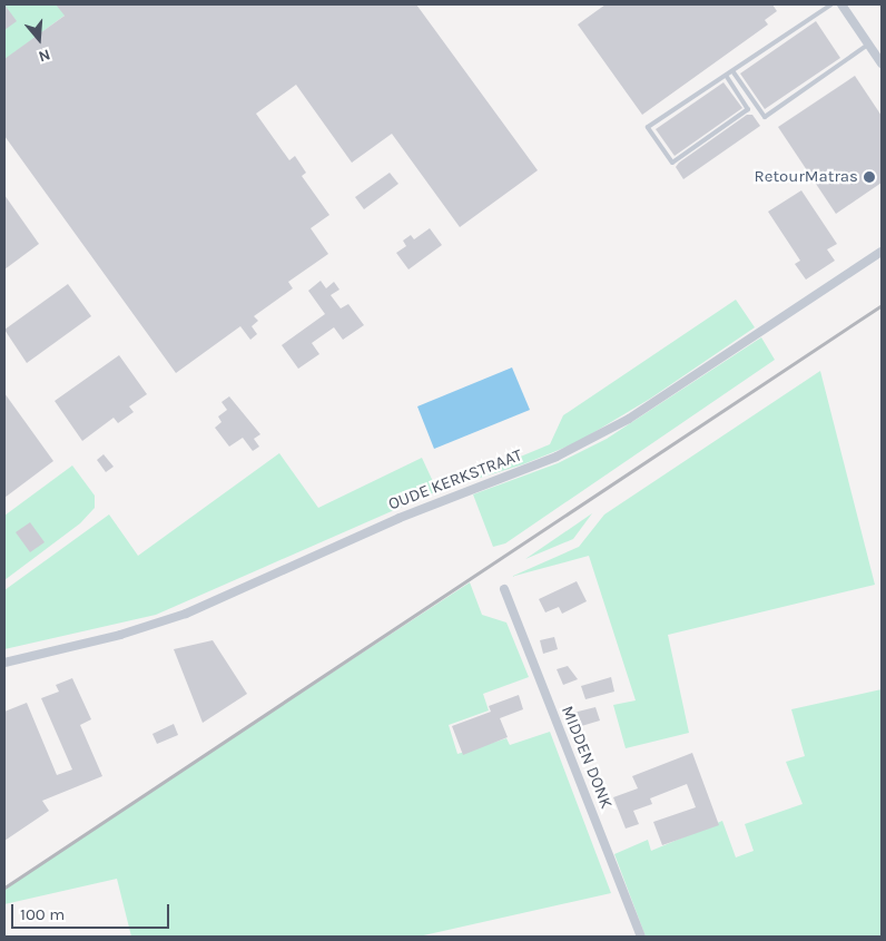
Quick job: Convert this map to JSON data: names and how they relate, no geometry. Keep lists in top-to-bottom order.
{
  "streets": {
    "street": ["OUDE KERKSTRAAT", "MIDDEN DONK"]
  },
  "places": ["RetourMatras"],
  "scale_bar": "100 m",
  "north": "bottom"
}
